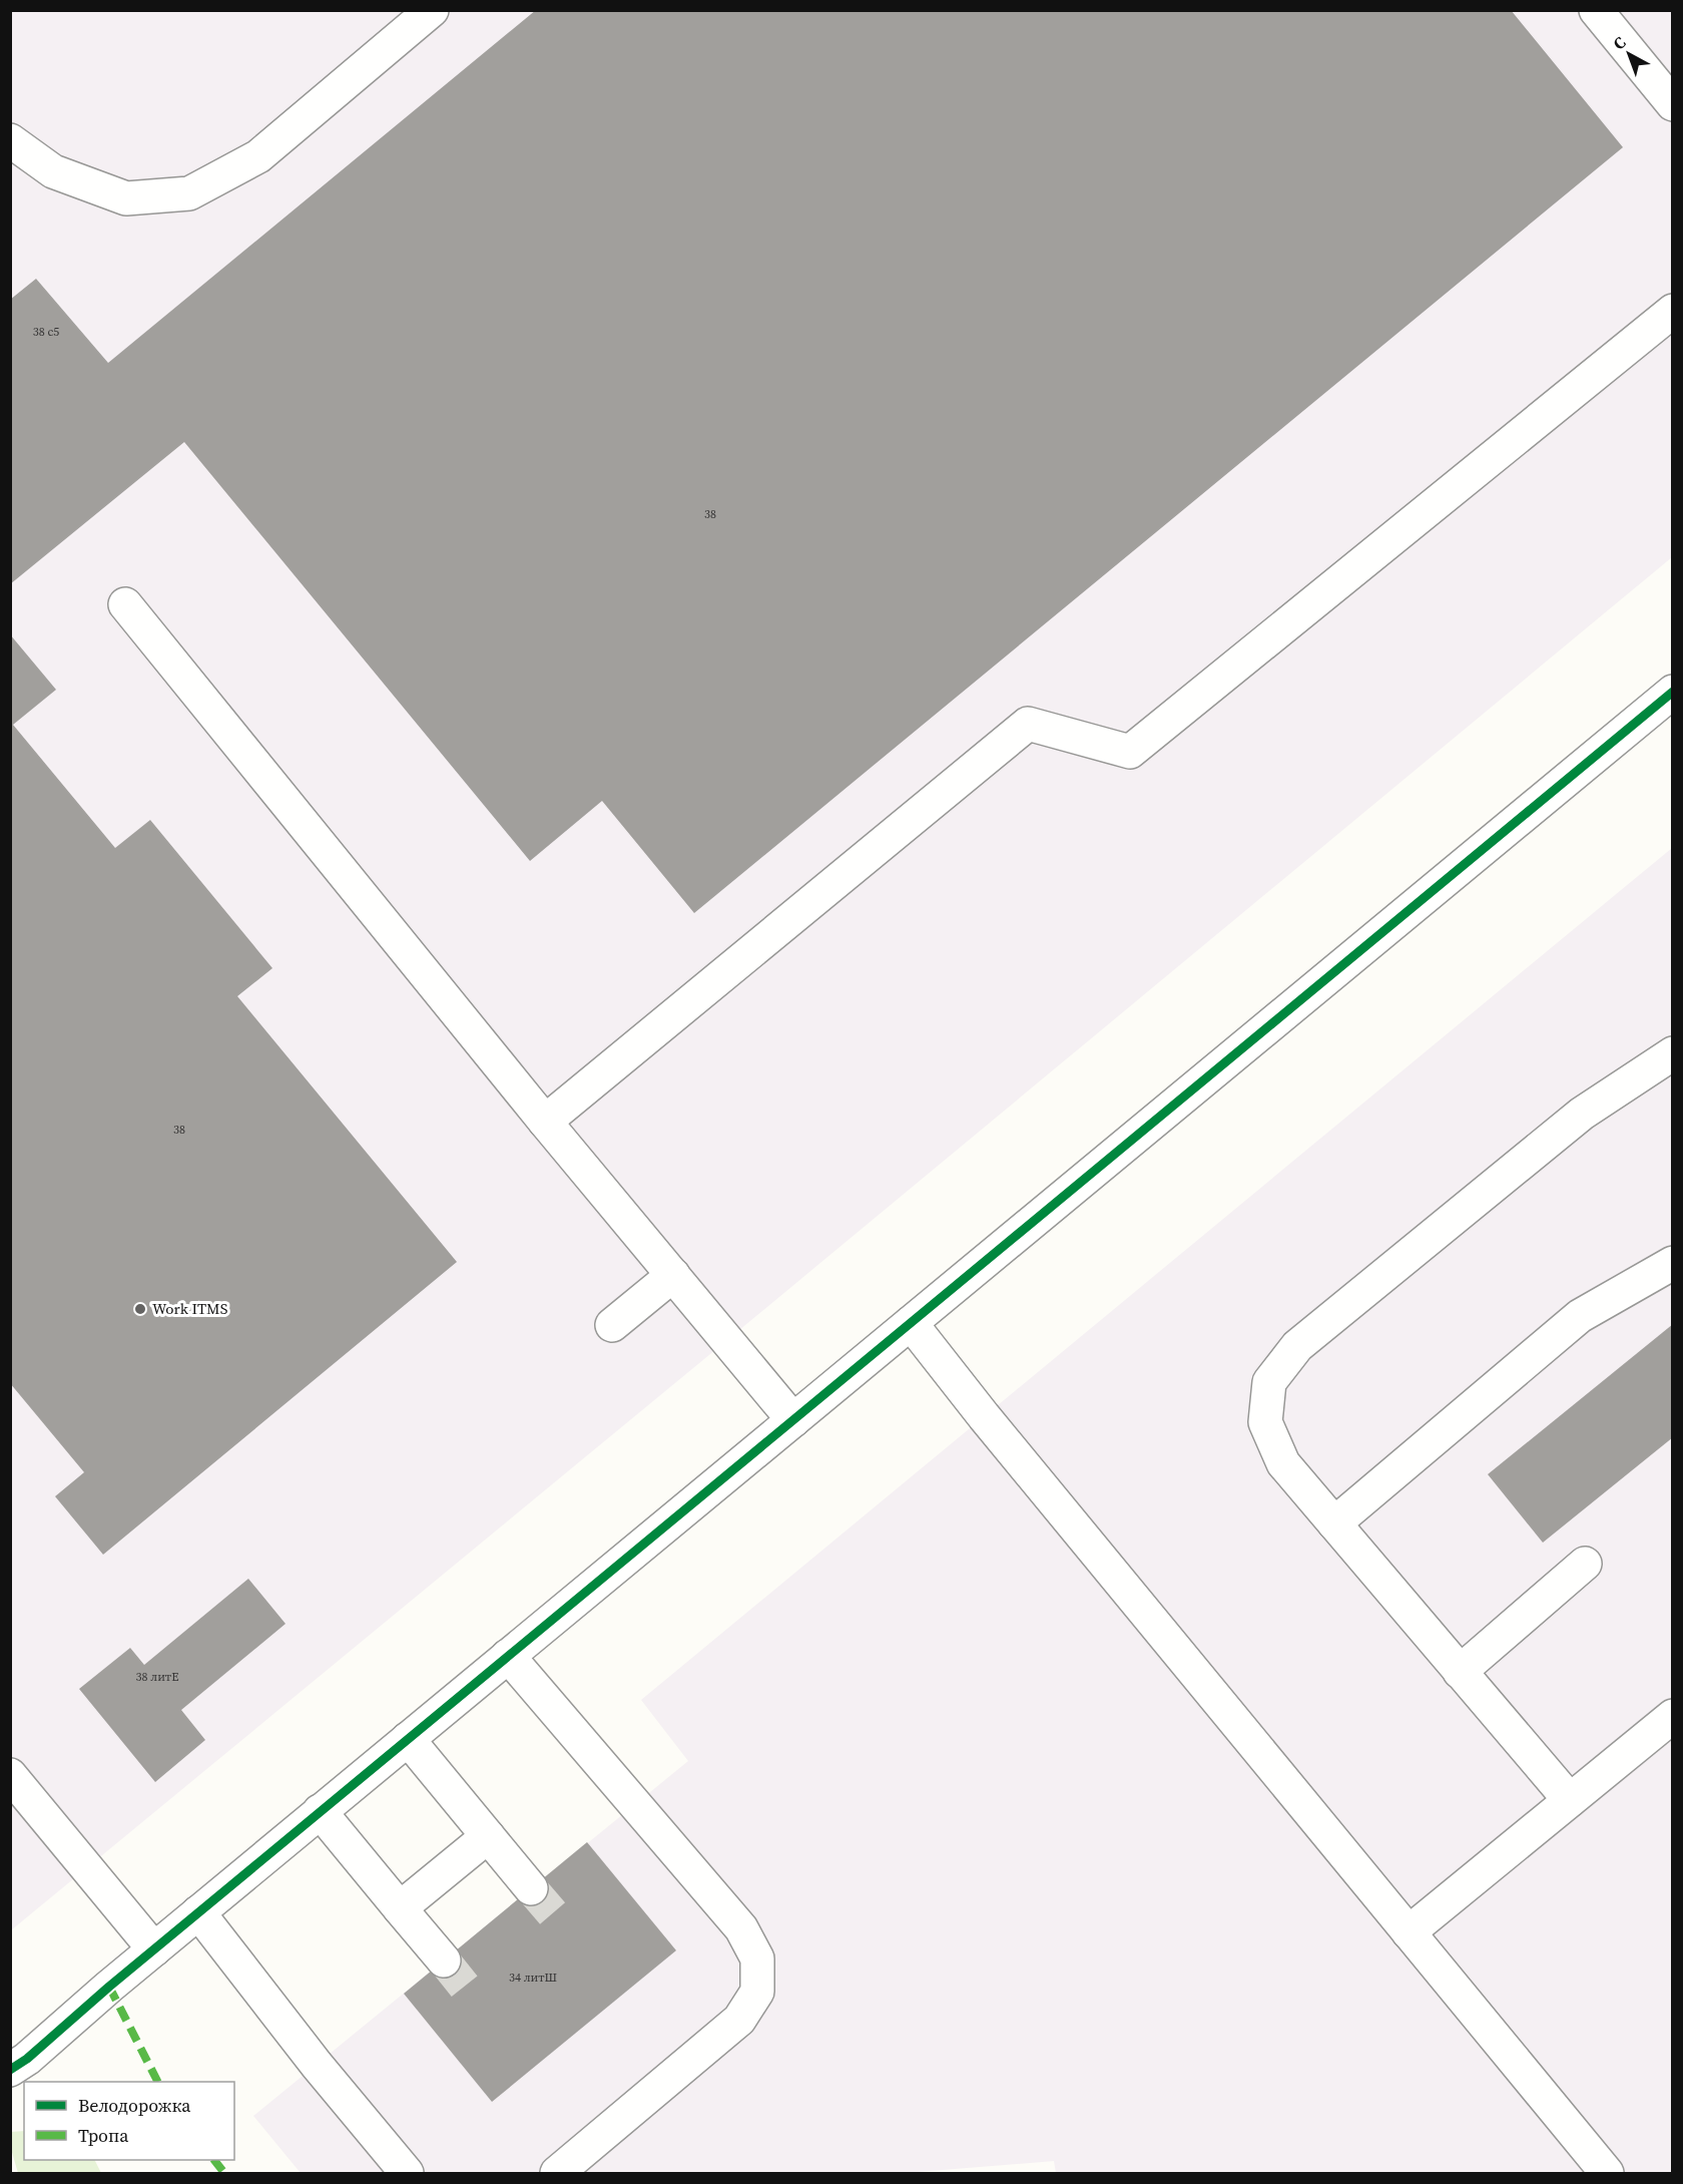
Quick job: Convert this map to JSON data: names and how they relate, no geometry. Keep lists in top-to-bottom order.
{
  "places": ["Work ITMS"],
  "house_numbers": [
    "38 с5",
    "38",
    "38",
    "38 литЕ",
    "34 литШ"
  ],
  "legend": ["Велодорожка", "Тропа"],
  "north": "top left"
}
